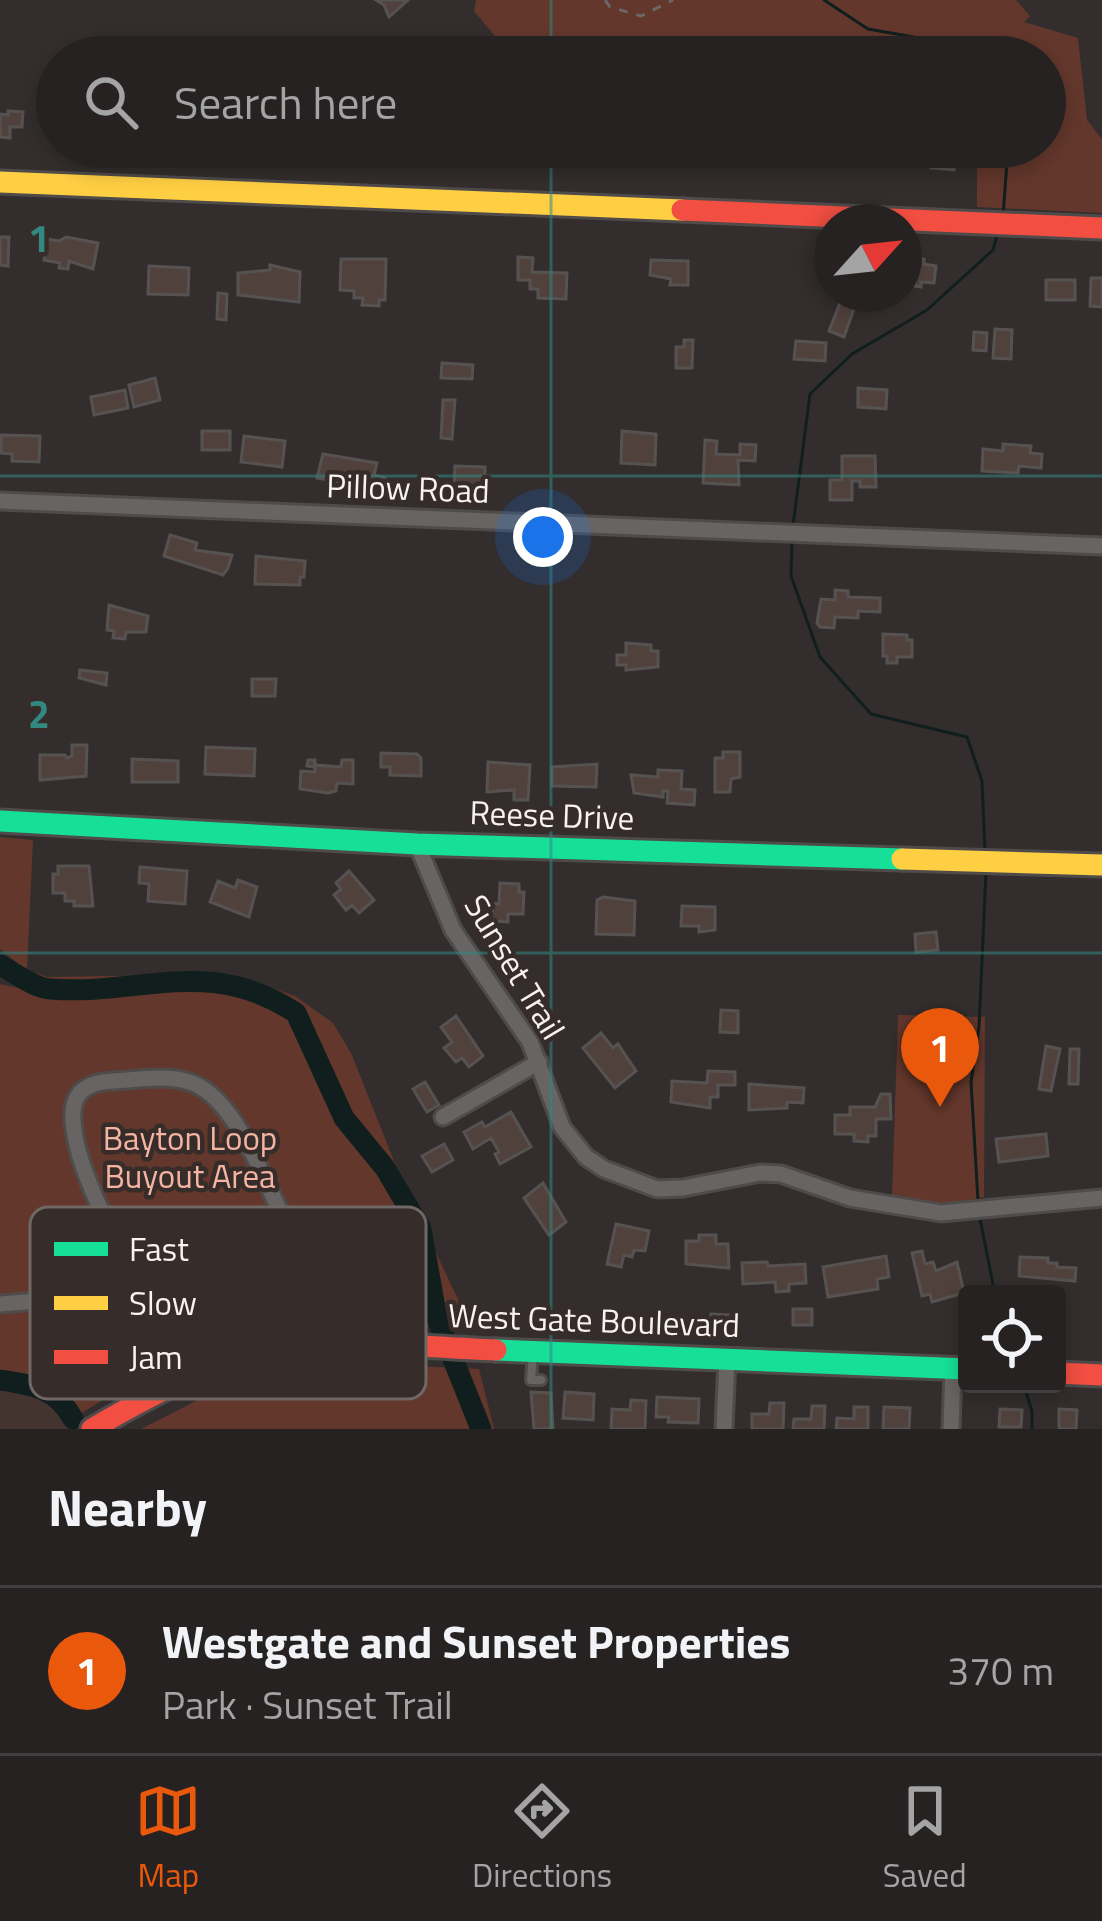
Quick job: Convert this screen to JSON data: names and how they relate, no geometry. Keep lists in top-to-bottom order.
{
  "streets": {
    "street": [
      "Pillow Road",
      "Reese Drive",
      "Sunset Trail",
      "West Gate Boulevard"
    ]
  },
  "crossings": [
    ["Reese Drive", "Sunset Trail"]
  ],
  "parks": ["Bayton Loop Buyout Area"],
  "legend": ["Fast", "Slow", "Jam"],
  "north": "top right",
  "page": {
    "search": "Search here",
    "pins": "1",
    "heading": "Nearby",
    "list": [
      {
        "mark": "1",
        "name": "Westgate and Sunset Properties",
        "note": "Park · Sunset Trail",
        "value": "370 m"
      }
    ],
    "nav": ["Map", "Directions", "Saved"]
  },
  "grid": {
    "rows": ["1", "2"]
  }
}
